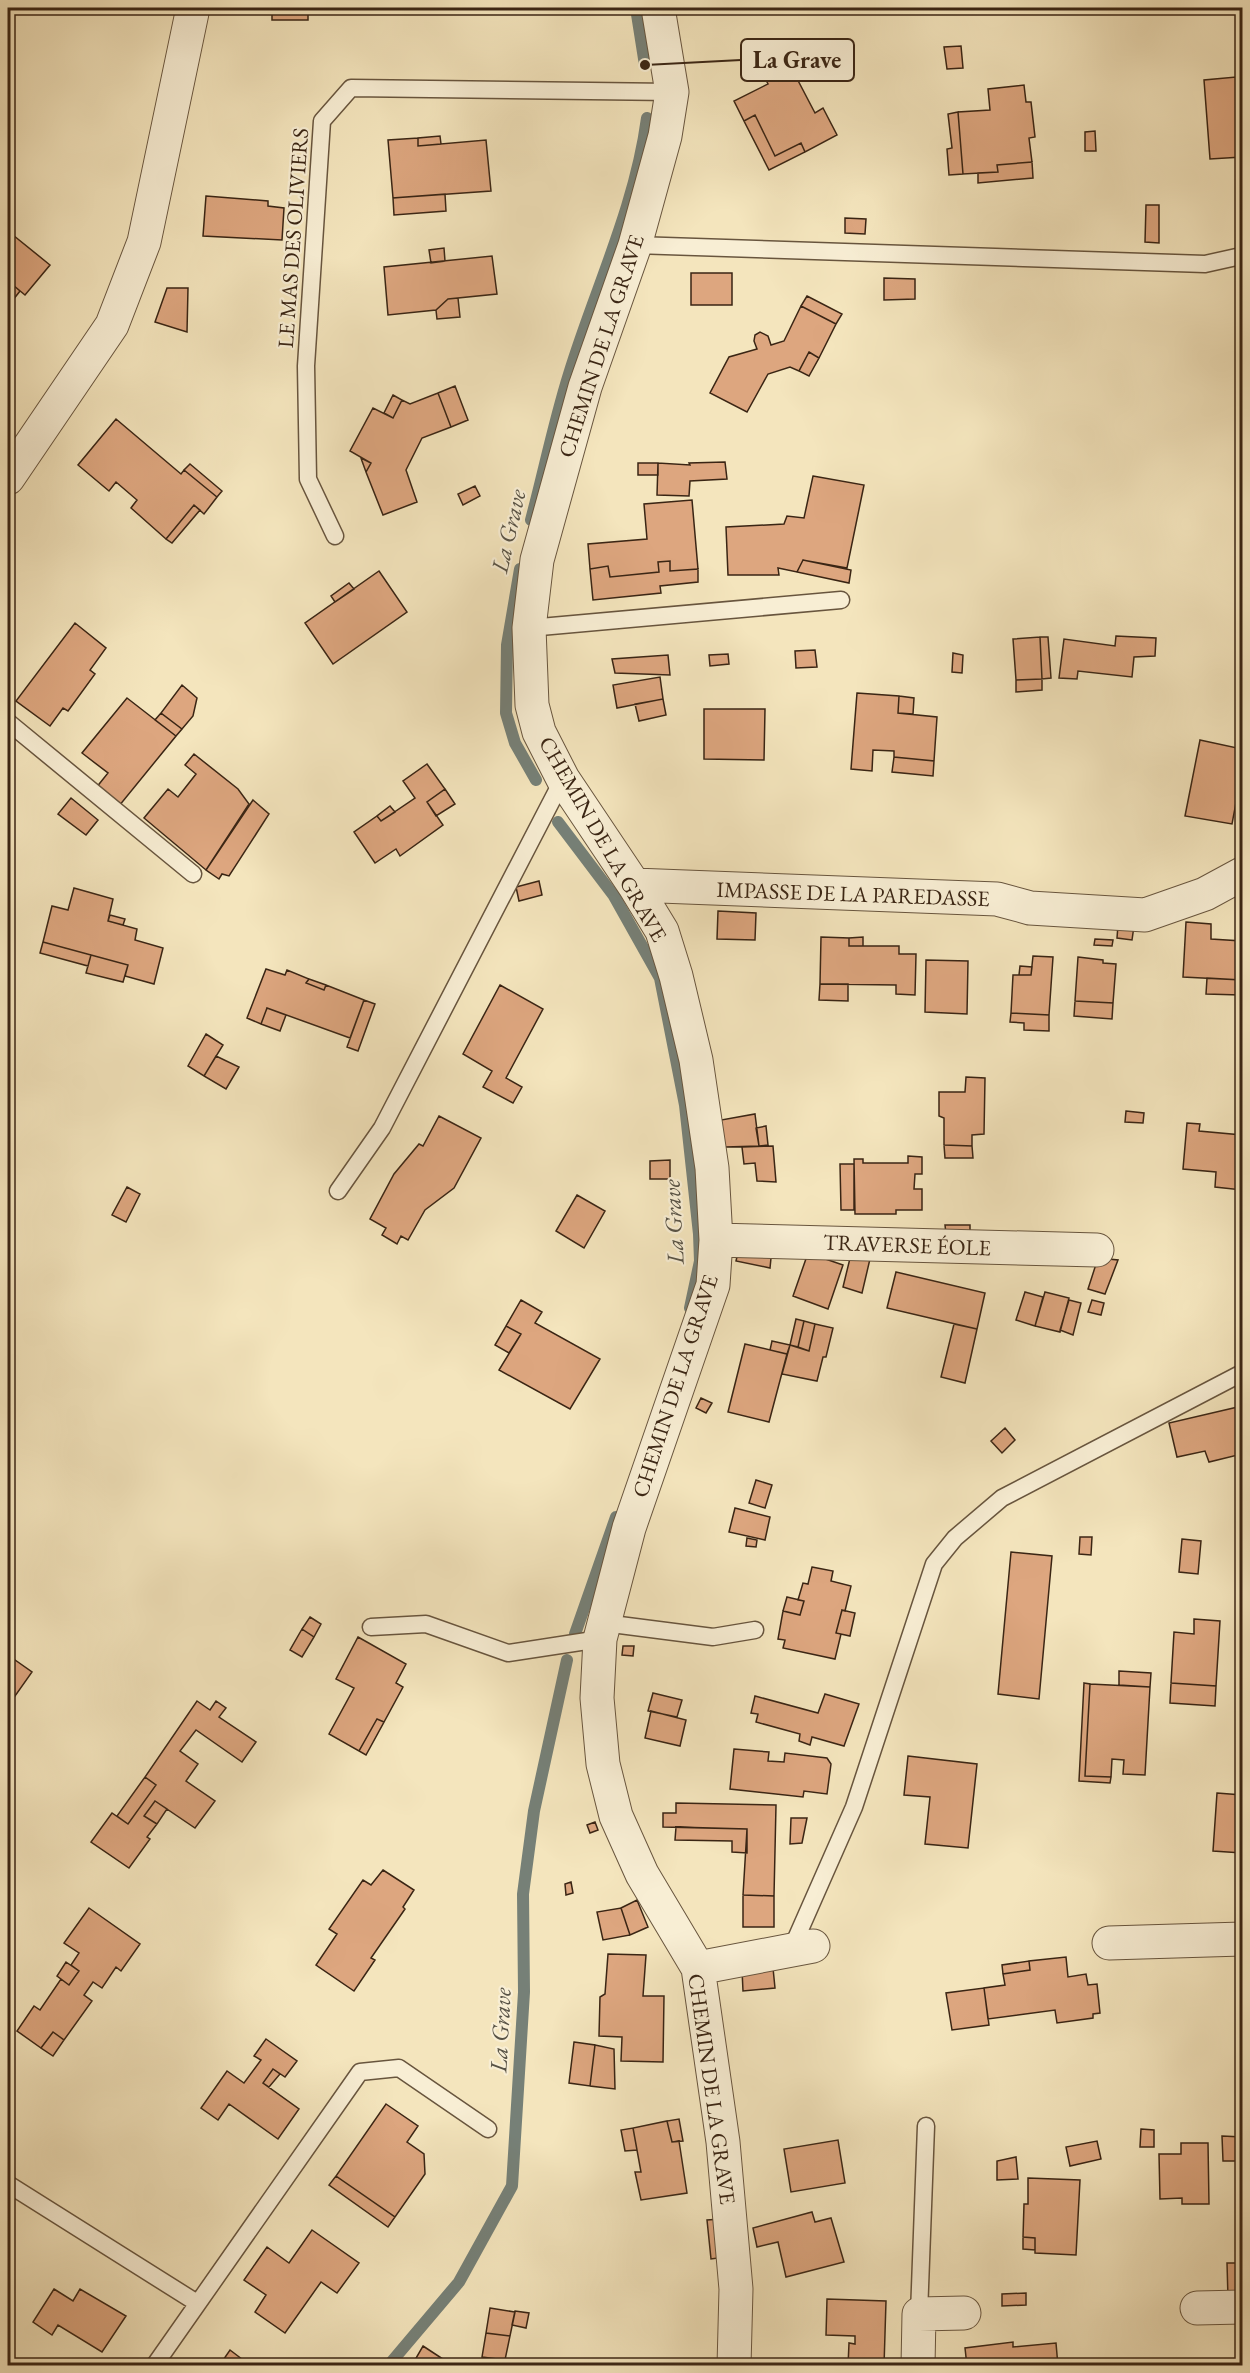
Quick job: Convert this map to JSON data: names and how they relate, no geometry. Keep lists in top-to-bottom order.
{
  "streets": {
    "street": ["CHEMIN DE LA GRAVE", "IMPASSE DE LA PAREDASSE", "TRAVERSE ÉOLE"],
    "lane": ["LE MAS DES OLIVIERS"]
  },
  "crossings": [
    ["LE MAS DES OLIVIERS", "CHEMIN DE LA GRAVE"],
    ["CHEMIN DE LA GRAVE", "IMPASSE DE LA PAREDASSE"],
    ["CHEMIN DE LA GRAVE", "TRAVERSE ÉOLE"]
  ],
  "water": ["La Grave"],
  "places": ["La Grave"]
}
